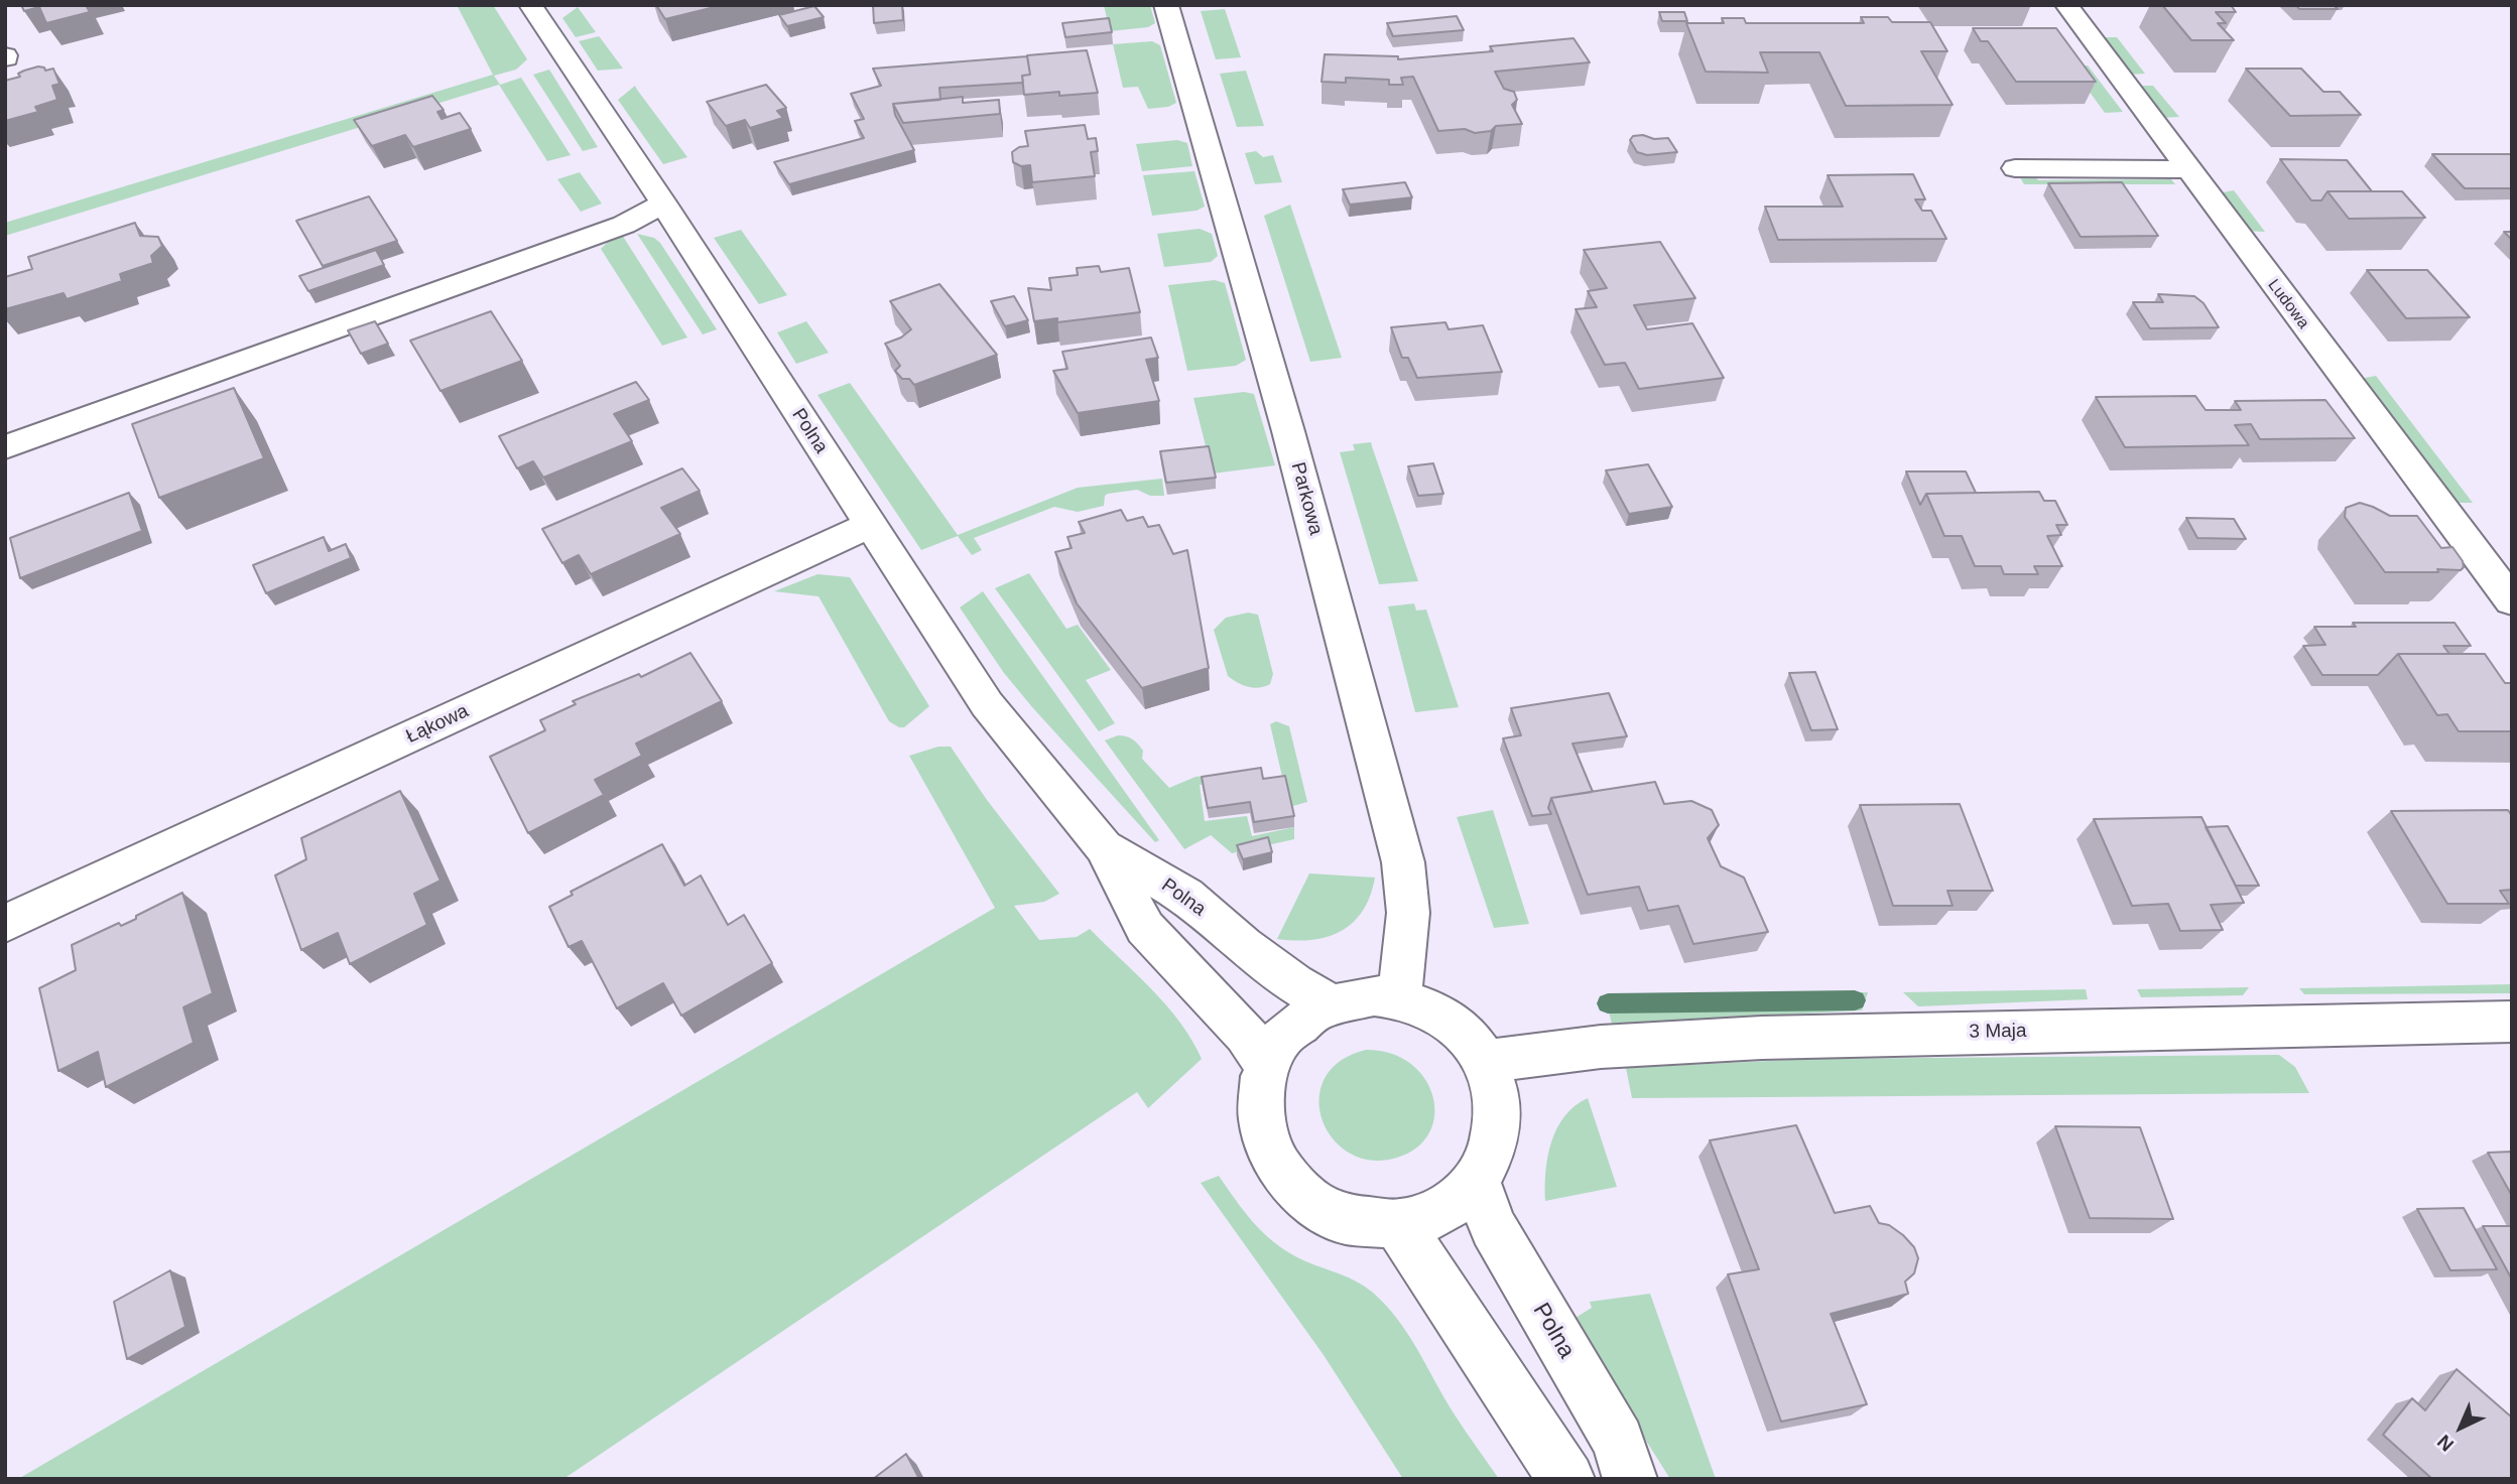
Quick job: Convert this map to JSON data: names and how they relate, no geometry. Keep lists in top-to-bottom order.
{
  "streets": {
    "street": [
      "Ludowa",
      "Polna",
      "Parkowa",
      "Łąkowa",
      "3 Maja"
    ]
  },
  "crossings": [
    ["Polna", "Parkowa"],
    ["Polna", "Łąkowa"],
    ["Polna", "3 Maja"],
    ["Parkowa", "3 Maja"]
  ],
  "north": "bottom left"
}
